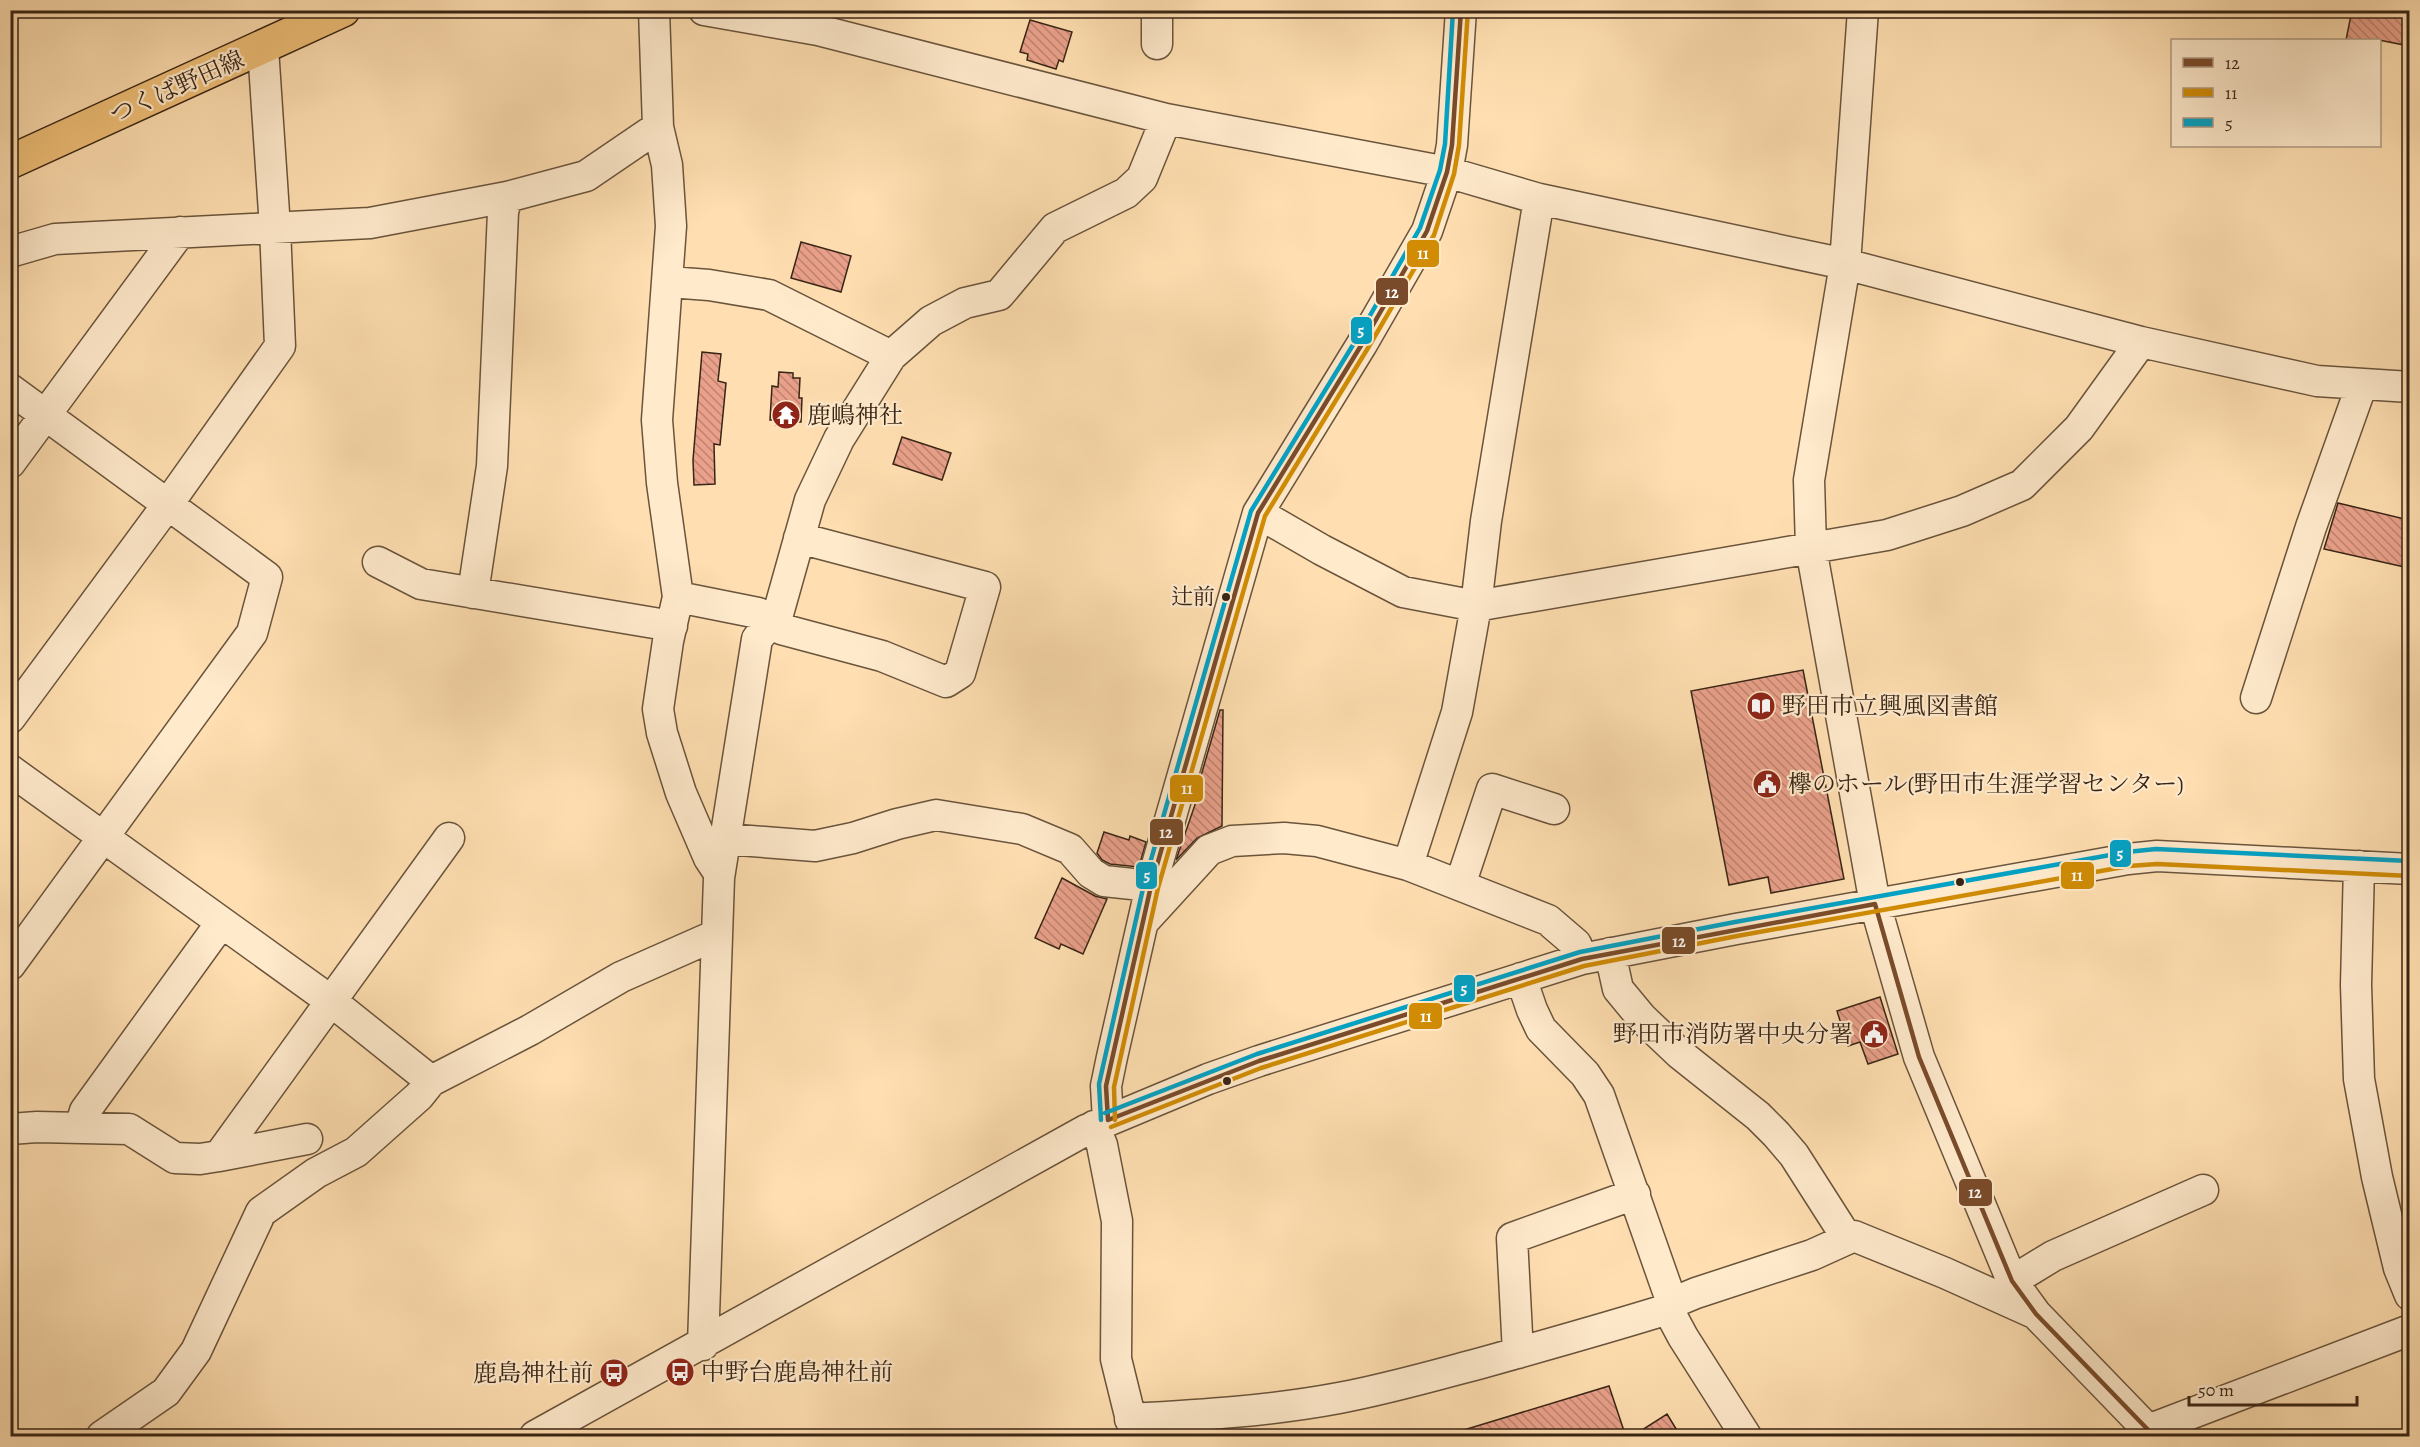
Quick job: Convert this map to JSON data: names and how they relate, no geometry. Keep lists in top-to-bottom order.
{
  "streets": {
    "main road": ["つくば野田線"]
  },
  "places": {
    "temple": ["鹿嶋神社"],
    "other": ["辻前"],
    "library": ["野田市立興風図書館"],
    "public building": ["欅のホール(野田市生涯学習センター)", "野田市消防署中央分署"],
    "bus stop": ["中野台鹿島神社前", "鹿島神社前"]
  },
  "lines": ["transit line 12", "transit line 11", "transit line 5"],
  "legend": ["12", "11", "5"],
  "scale_bar": "50 m"
}
